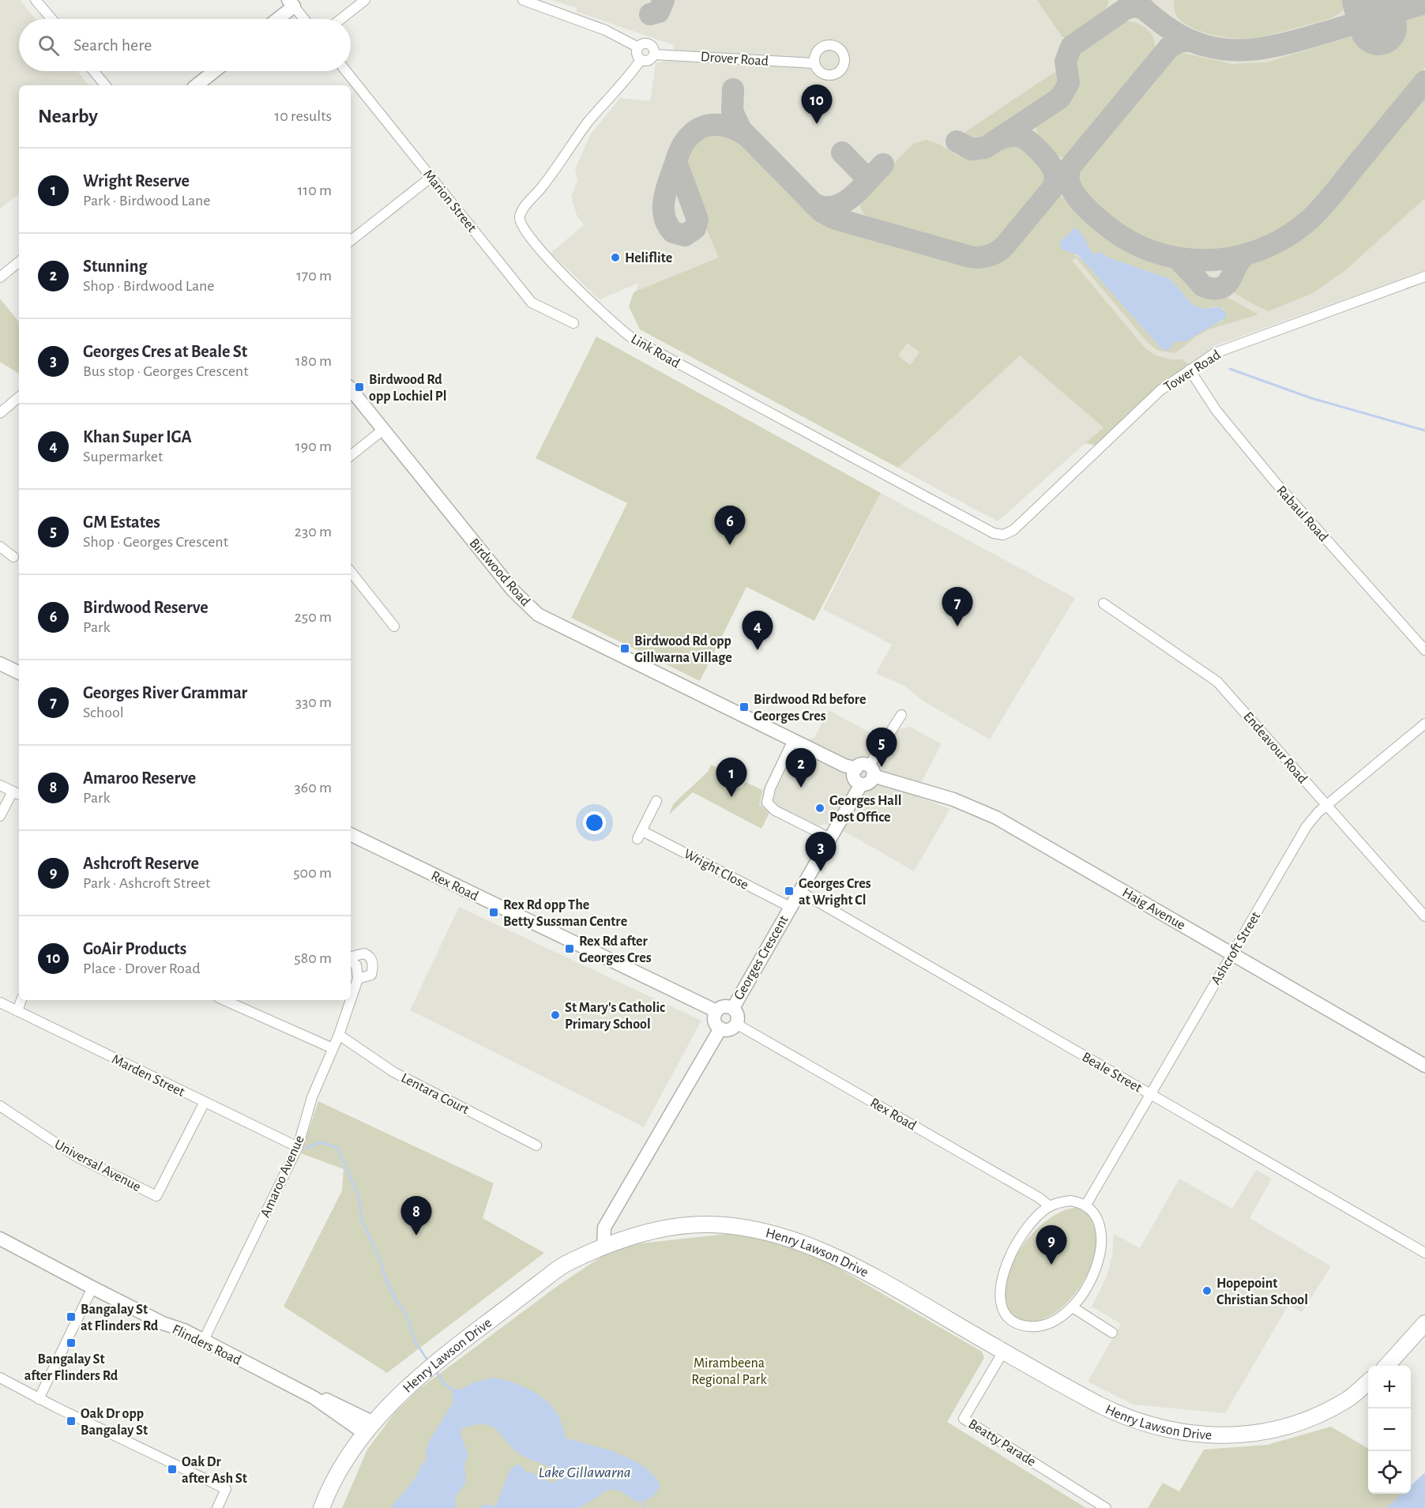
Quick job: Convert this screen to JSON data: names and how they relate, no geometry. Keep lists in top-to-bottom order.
{
  "streets": {
    "main road": ["Henry Lawson Drive"],
    "street": [
      "Drover Road",
      "Marion Street",
      "Link Road",
      "Tower Road",
      "Rabaul Road",
      "Birdwood Road",
      "Endeavour Road",
      "Wright Close",
      "Rex Road",
      "Haig Avenue",
      "Ashcroft Street",
      "Georges Crescent",
      "Beale Street",
      "Marden Street",
      "Lentara Court",
      "Universal Avenue",
      "Amaroo Avenue",
      "Flinders Road",
      "Beatty Parade"
    ]
  },
  "crossings": [
    ["Drover Road", "Link Road"],
    ["Link Road", "Tower Road"],
    ["Tower Road", "Rabaul Road"],
    ["Birdwood Road", "Haig Avenue"],
    ["Birdwood Road", "Georges Crescent"],
    ["Endeavour Road", "Ashcroft Street"],
    ["Wright Close", "Georges Crescent"],
    ["Rex Road", "Ashcroft Street"],
    ["Rex Road", "Georges Crescent"],
    ["Haig Avenue", "Ashcroft Street"],
    ["Haig Avenue", "Georges Crescent"],
    ["Ashcroft Street", "Beale Street"],
    ["Georges Crescent", "Beale Street"],
    ["Marden Street", "Universal Avenue"],
    ["Marden Street", "Amaroo Avenue"],
    ["Lentara Court", "Amaroo Avenue"],
    ["Amaroo Avenue", "Flinders Road"],
    ["Henry Lawson Drive", "Flinders Road"],
    ["Henry Lawson Drive", "Beatty Parade"]
  ],
  "water": ["Lake Gillawarna"],
  "parks": ["Mirambeena Regional Park"],
  "places": {
    "other": [
      "Heliflite",
      "Georges Hall Post Office",
      "St Mary's Catholic Primary School",
      "Hopepoint Christian School"
    ],
    "transit": [
      "Birdwood Rd opp Lochiel Pl",
      "Birdwood Rd opp Gillwarna Village",
      "Birdwood Rd before Georges Cres",
      "Georges Cres at Wright Cl",
      "Rex Rd opp The Betty Sussman Centre",
      "Rex Rd after Georges Cres",
      "Bangalay St at Flinders Rd",
      "Bangalay St after Flinders Rd",
      "Oak Dr opp Bangalay St",
      "Oak Dr after Ash St"
    ]
  },
  "page": {
    "search": "Search here",
    "pins": [
      "10",
      "6",
      "7",
      "4",
      "5",
      "2",
      "1",
      "3",
      "8",
      "9"
    ],
    "heading": ["Nearby", "10 results"],
    "list": [
      {
        "mark": "1",
        "name": "Wright Reserve",
        "note": "Park · Birdwood Lane",
        "value": "110 m"
      },
      {
        "mark": "2",
        "name": "Stunning",
        "note": "Shop · Birdwood Lane",
        "value": "170 m"
      },
      {
        "mark": "3",
        "name": "Georges Cres at Beale St",
        "note": "Bus stop · Georges Crescent",
        "value": "180 m"
      },
      {
        "mark": "4",
        "name": "Khan Super IGA",
        "note": "Supermarket",
        "value": "190 m"
      },
      {
        "mark": "5",
        "name": "GM Estates",
        "note": "Shop · Georges Crescent",
        "value": "230 m"
      },
      {
        "mark": "6",
        "name": "Birdwood Reserve",
        "note": "Park",
        "value": "250 m"
      },
      {
        "mark": "7",
        "name": "Georges River Grammar",
        "note": "School",
        "value": "330 m"
      },
      {
        "mark": "8",
        "name": "Amaroo Reserve",
        "note": "Park",
        "value": "360 m"
      },
      {
        "mark": "9",
        "name": "Ashcroft Reserve",
        "note": "Park · Ashcroft Street",
        "value": "500 m"
      },
      {
        "mark": "10",
        "name": "GoAir Products",
        "note": "Place · Drover Road",
        "value": "580 m"
      }
    ],
    "map_buttons": ["+", "−"]
  }
}
